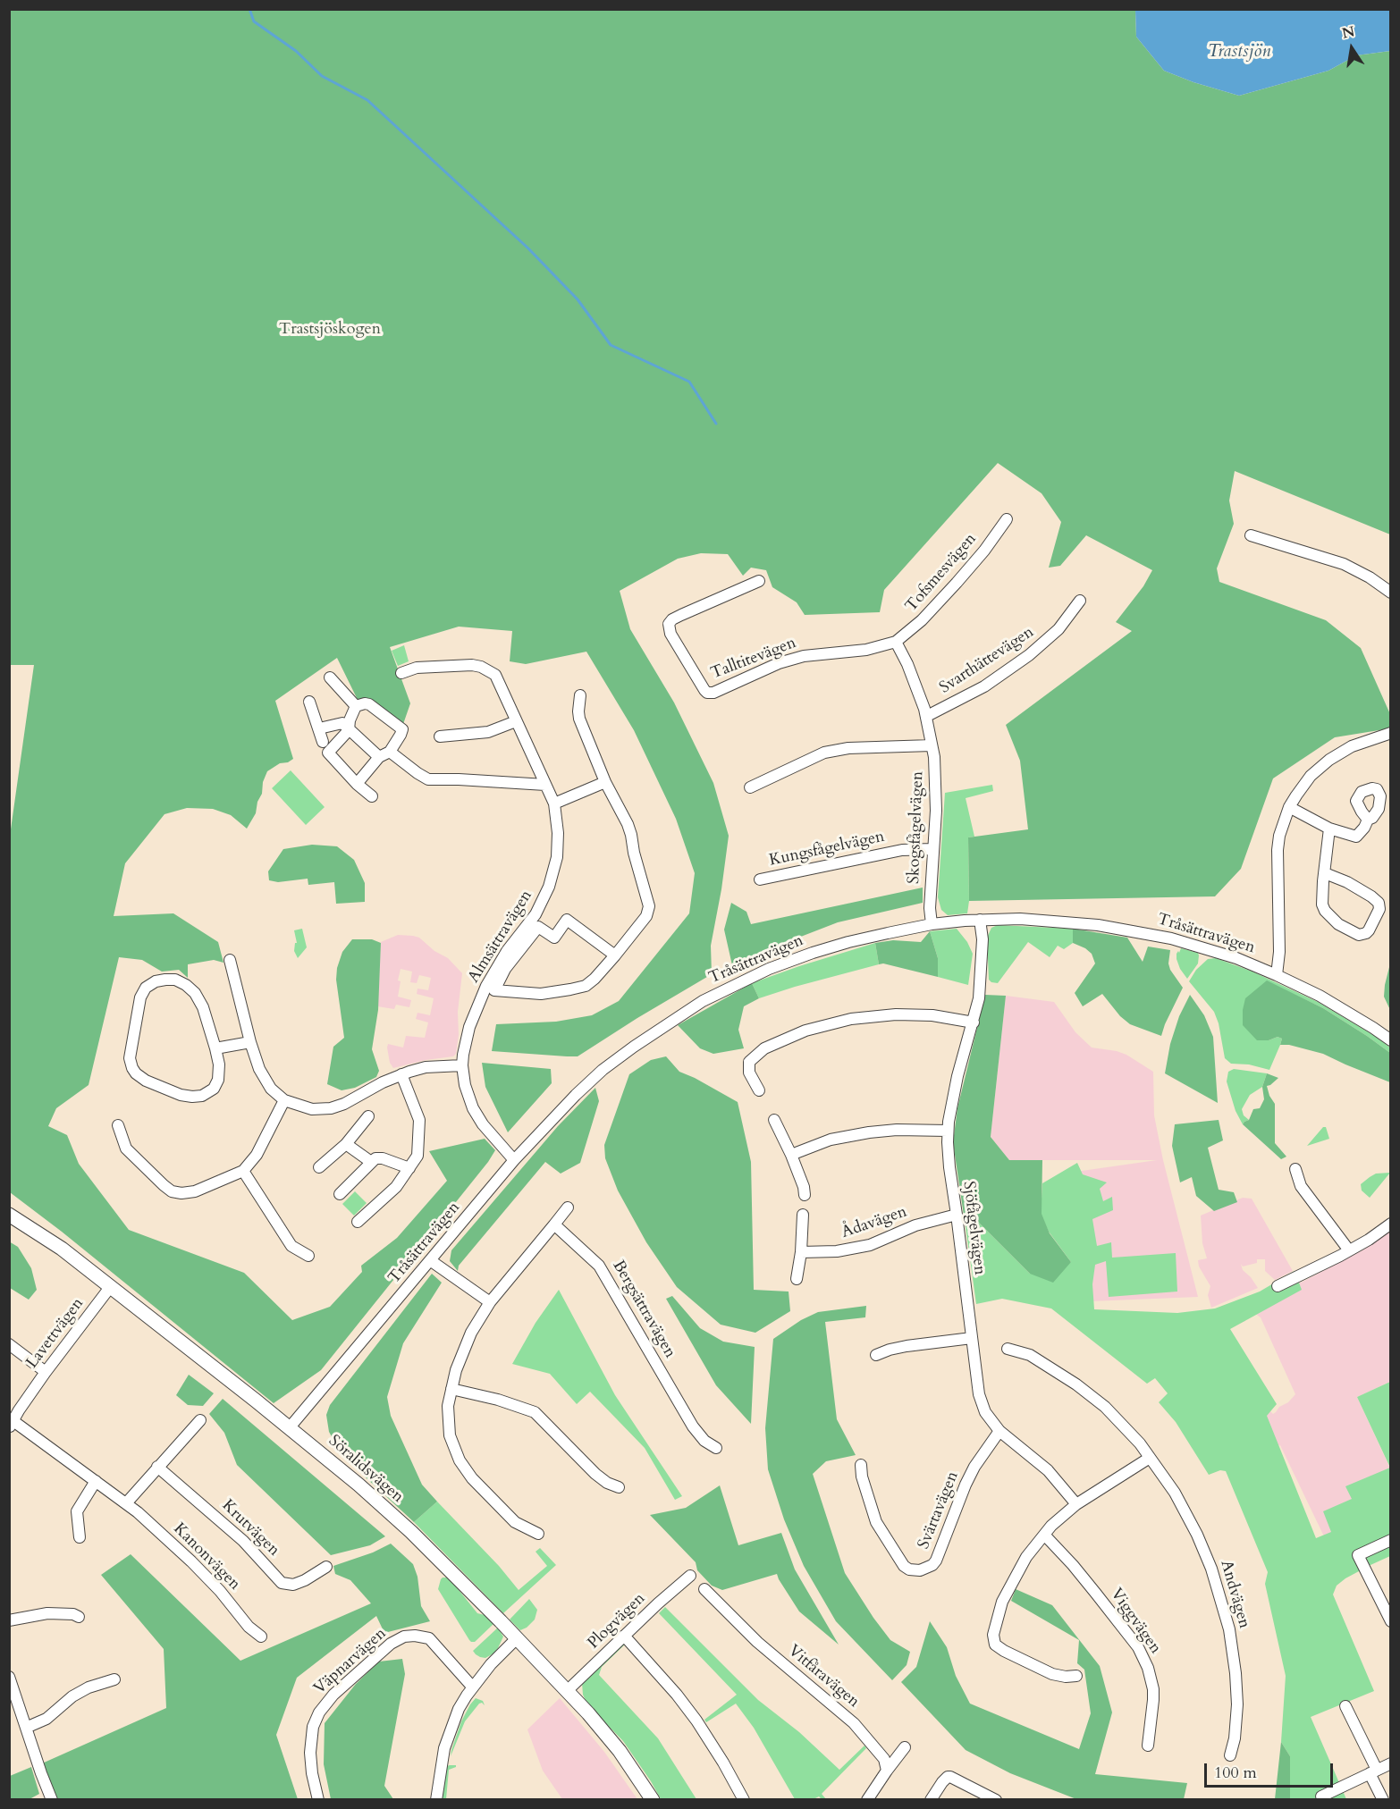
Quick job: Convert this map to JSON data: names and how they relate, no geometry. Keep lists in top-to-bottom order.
{
  "streets": {
    "street": [
      "Tofsmesvägen",
      "Talltitevägen",
      "Svarthättevägen",
      "Skogsfågelvägen",
      "Kungsfågelvägen",
      "Tråsättravägen",
      "Almsättravägen",
      "Ådavägen",
      "Sjöfågelvägen",
      "Bergsättravägen",
      "Lavettvägen",
      "Söralidsvägen",
      "Svärtavägen",
      "Krutvägen",
      "Kanonvägen",
      "Andvägen",
      "Plogvägen",
      "Viggvägen",
      "Väpnarvägen",
      "Vitfåravägen"
    ]
  },
  "crossings": [
    ["Tofsmesvägen", "Talltitevägen"],
    ["Tofsmesvägen", "Skogsfågelvägen"],
    ["Talltitevägen", "Skogsfågelvägen"],
    ["Svarthättevägen", "Skogsfågelvägen"],
    ["Skogsfågelvägen", "Kungsfågelvägen"],
    ["Skogsfågelvägen", "Tråsättravägen"],
    ["Tråsättravägen", "Almsättravägen"],
    ["Tråsättravägen", "Sjöfågelvägen"],
    ["Tråsättravägen", "Söralidsvägen"],
    ["Ådavägen", "Sjöfågelvägen"],
    ["Sjöfågelvägen", "Svärtavägen"],
    ["Lavettvägen", "Söralidsvägen"],
    ["Lavettvägen", "Kanonvägen"],
    ["Söralidsvägen", "Plogvägen"]
  ],
  "water": ["Trastsjön"],
  "parks": ["Trastsjöskogen"],
  "scale_bar": "100 m",
  "north": "top"
}
